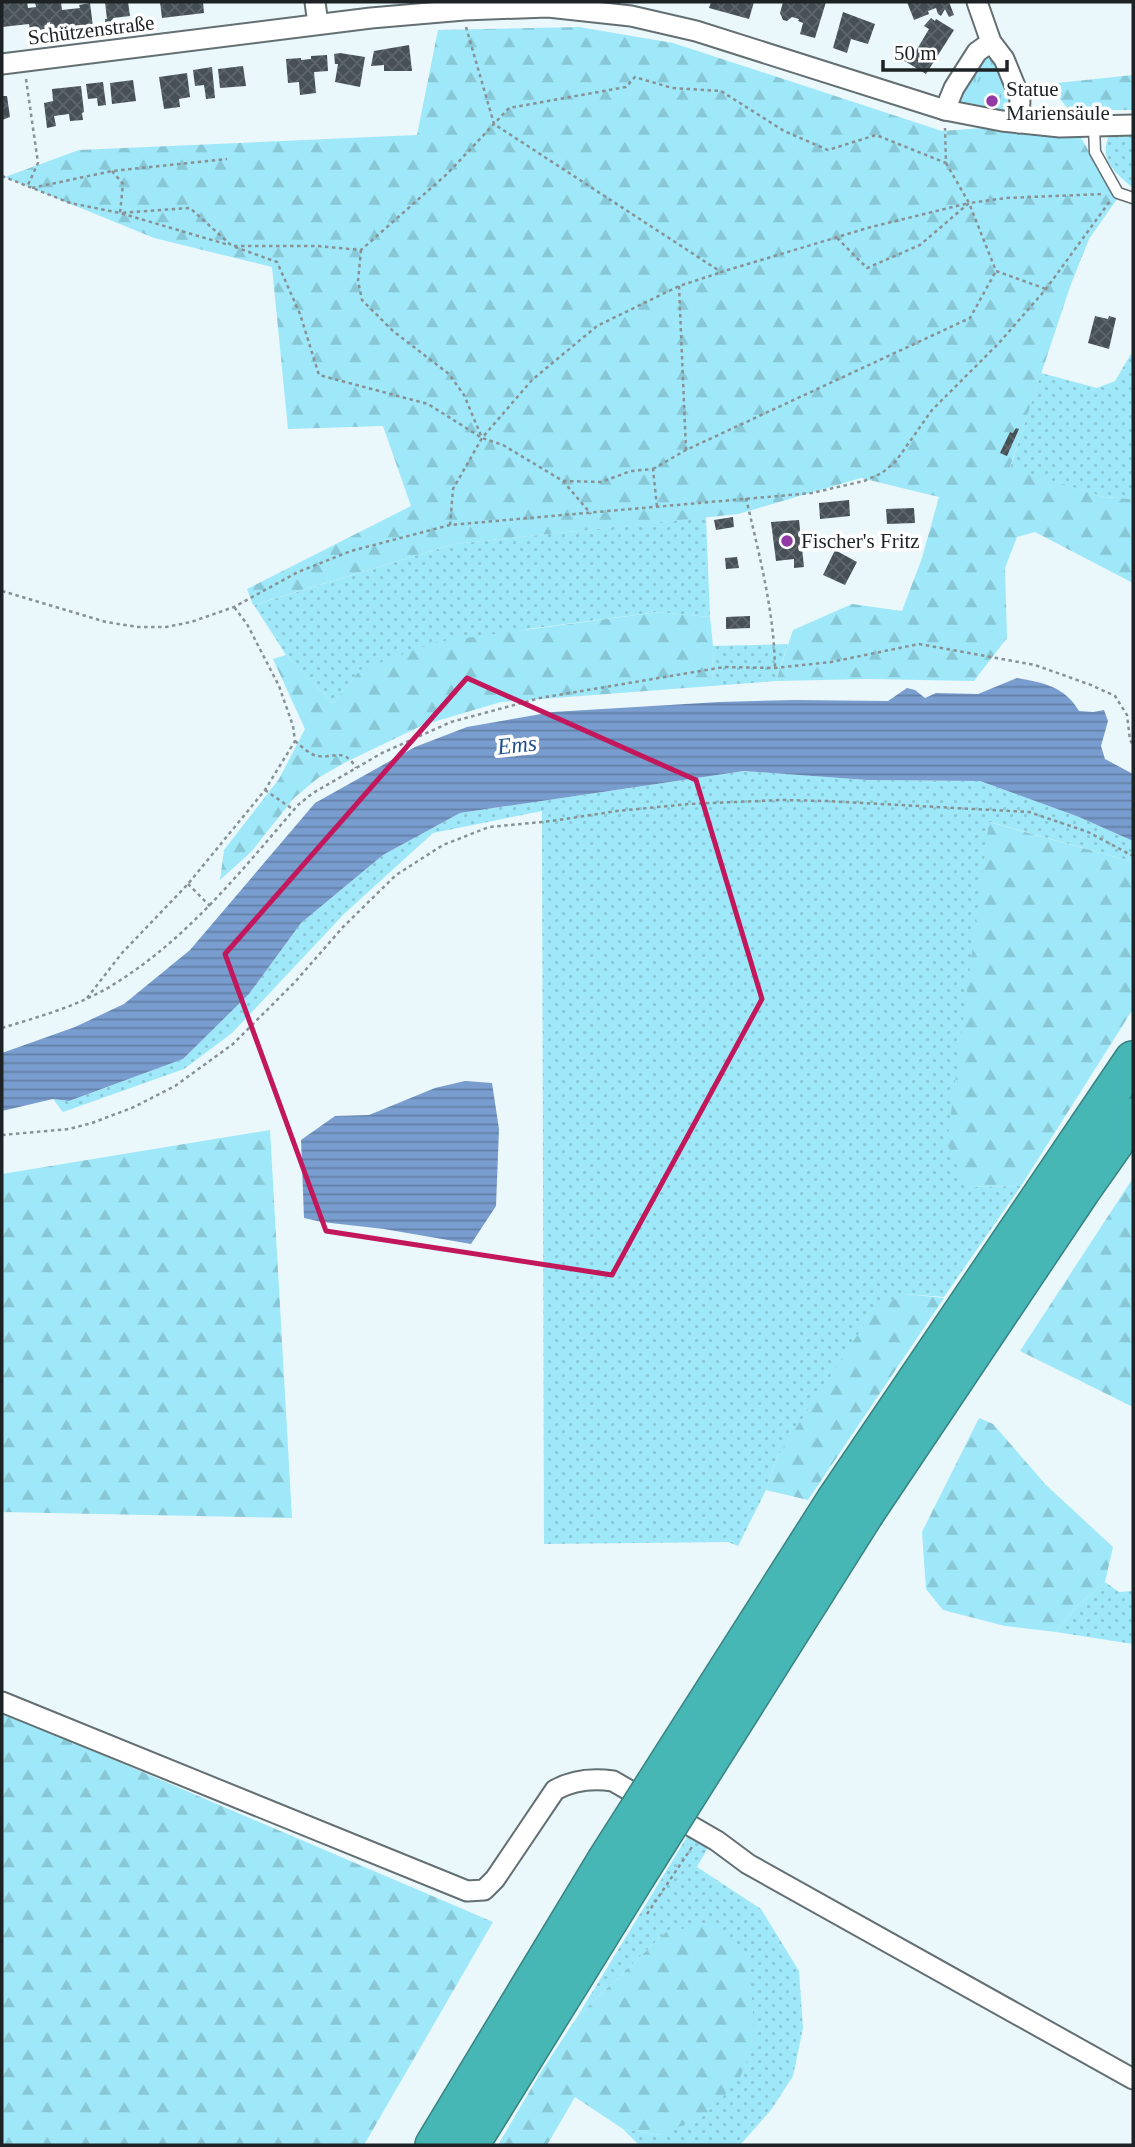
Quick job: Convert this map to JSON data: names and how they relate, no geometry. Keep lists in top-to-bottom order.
{
  "streets": {
    "street": ["Schützenstraße"]
  },
  "water": ["Ems"],
  "places": ["Statue Mariensäule", "Fischer's Fritz"],
  "scale_bar": "50 m"
}
